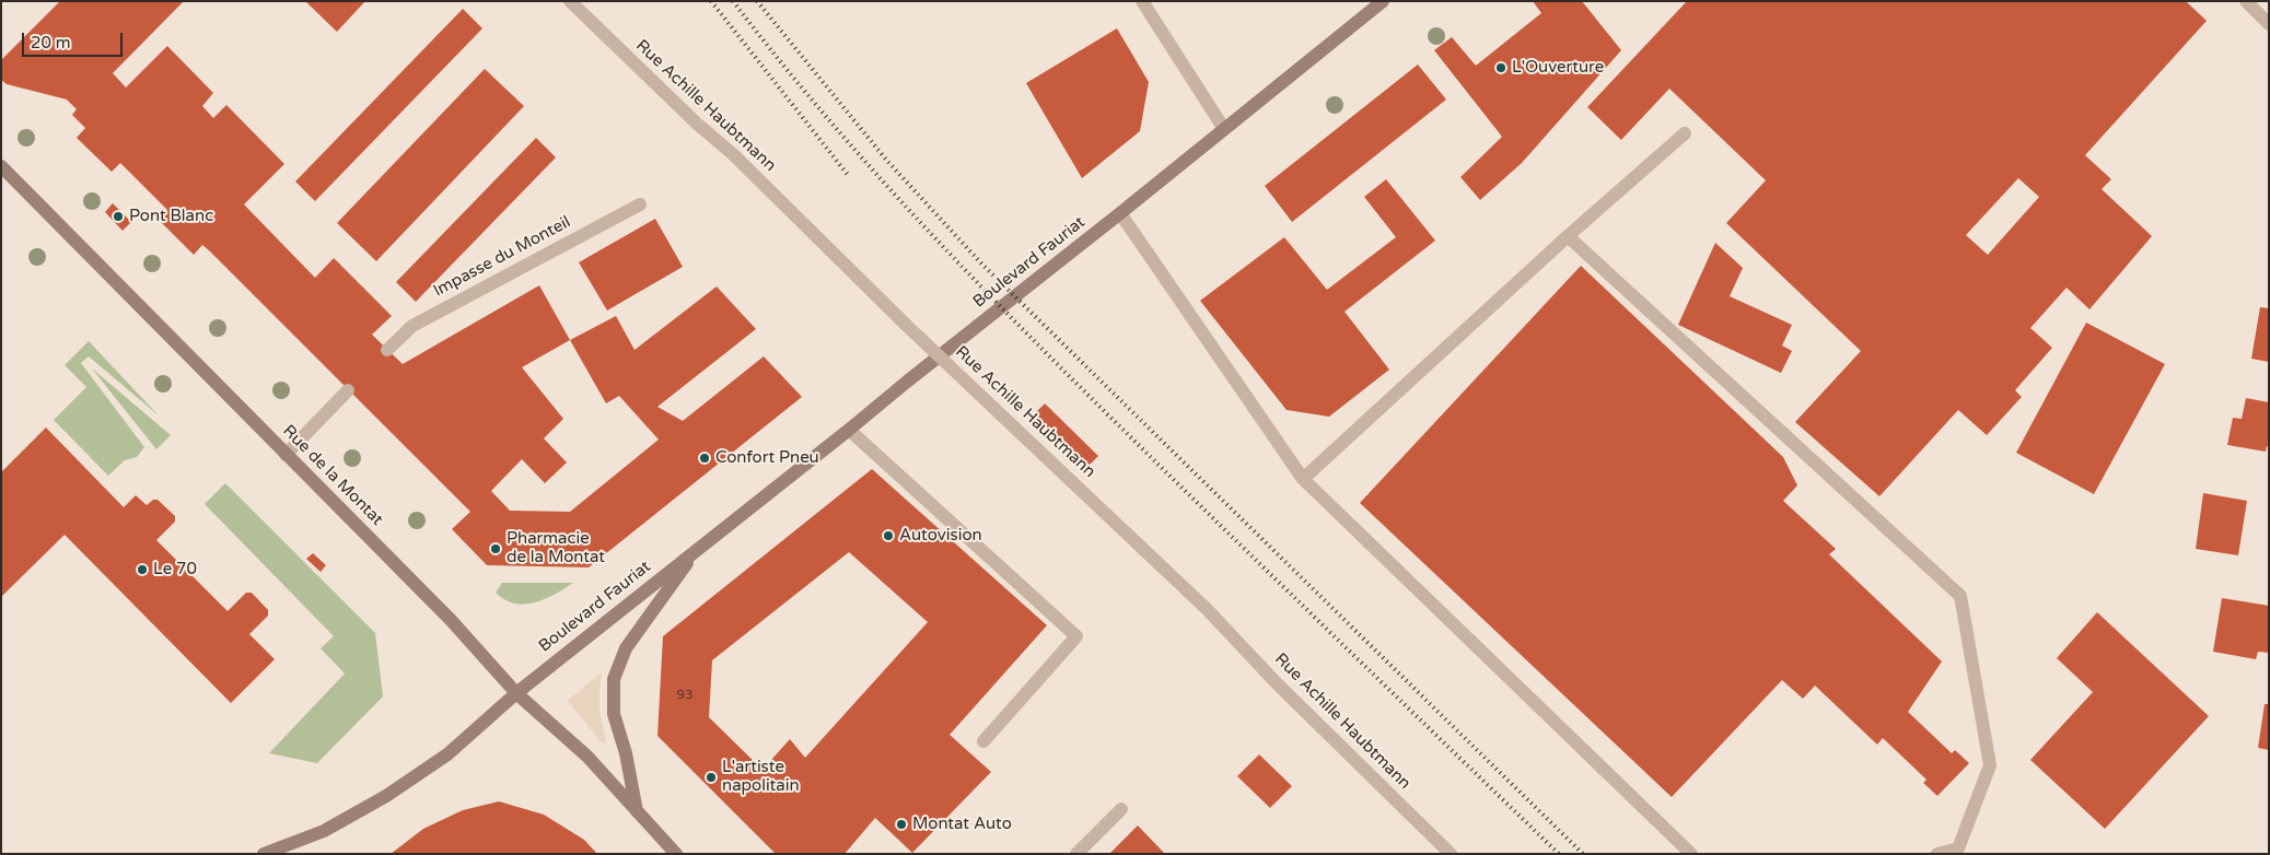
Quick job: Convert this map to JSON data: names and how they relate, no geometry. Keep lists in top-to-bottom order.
{
  "streets": {
    "main road": ["Boulevard Fauriat", "Rue de la Montat"],
    "street": ["Rue Achille Haubtmann", "Impasse du Monteil"]
  },
  "crossings": [
    ["Boulevard Fauriat", "Rue de la Montat"]
  ],
  "places": [
    "L'Ouverture",
    "Pont Blanc",
    "Confort Pneu",
    "Autovision",
    "Pharmacie de la Montat",
    "Le 70",
    "L'artiste napolitain",
    "Montat Auto"
  ],
  "house_numbers": ["93"],
  "scale_bar": "20 m"
}
